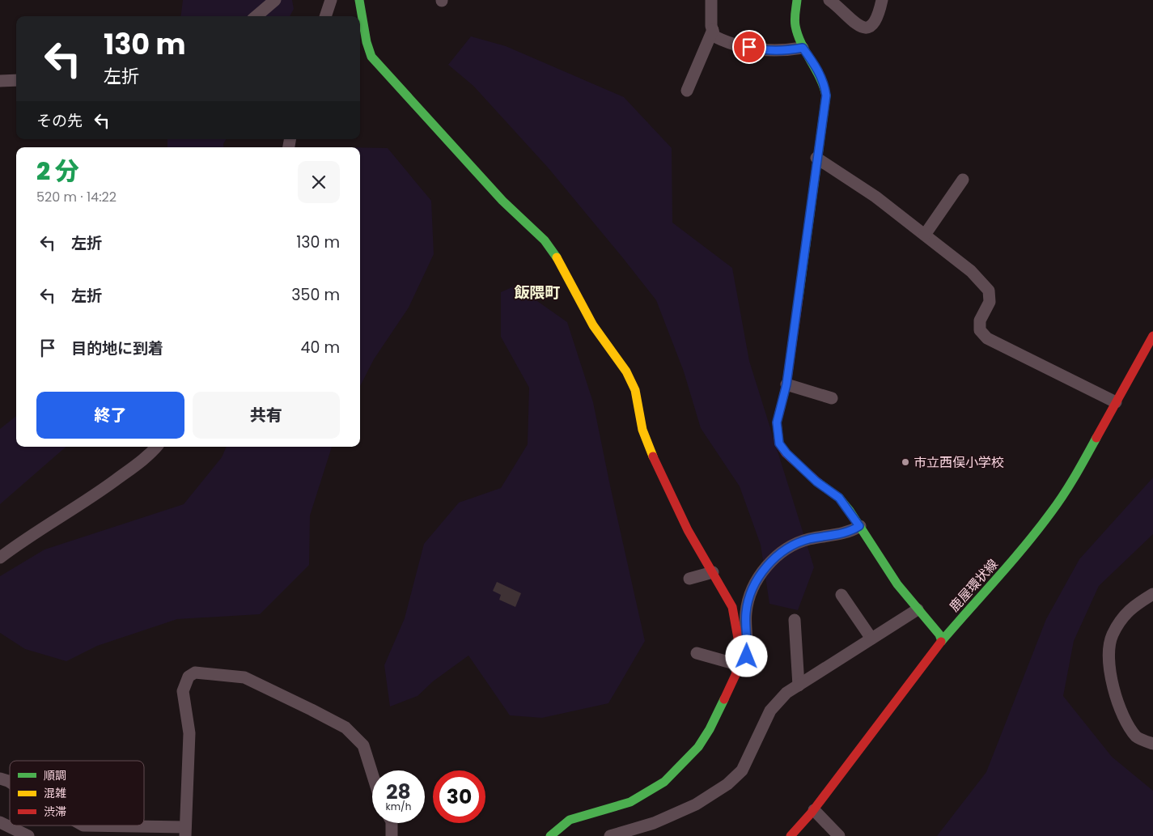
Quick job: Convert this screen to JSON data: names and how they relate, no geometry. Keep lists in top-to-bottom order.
{
  "streets": {
    "street": ["鹿屋環状線"]
  },
  "districts": ["飯隈町"],
  "places": ["市立西俣小学校"],
  "legend": ["順調", "混雑", "渋滞"],
  "page": {
    "turn": ["130 m", "左折"],
    "then": "その先",
    "heading": ["2 分", "520 m · 14:22"],
    "list": [
      {
        "name": "左折",
        "value": "130 m"
      },
      {
        "name": "左折",
        "value": "350 m"
      },
      {
        "name": "目的地に到着",
        "value": "40 m"
      }
    ],
    "buttons": ["終了", "共有"],
    "speed": "28 km/h",
    "limit": "30"
  }
}
